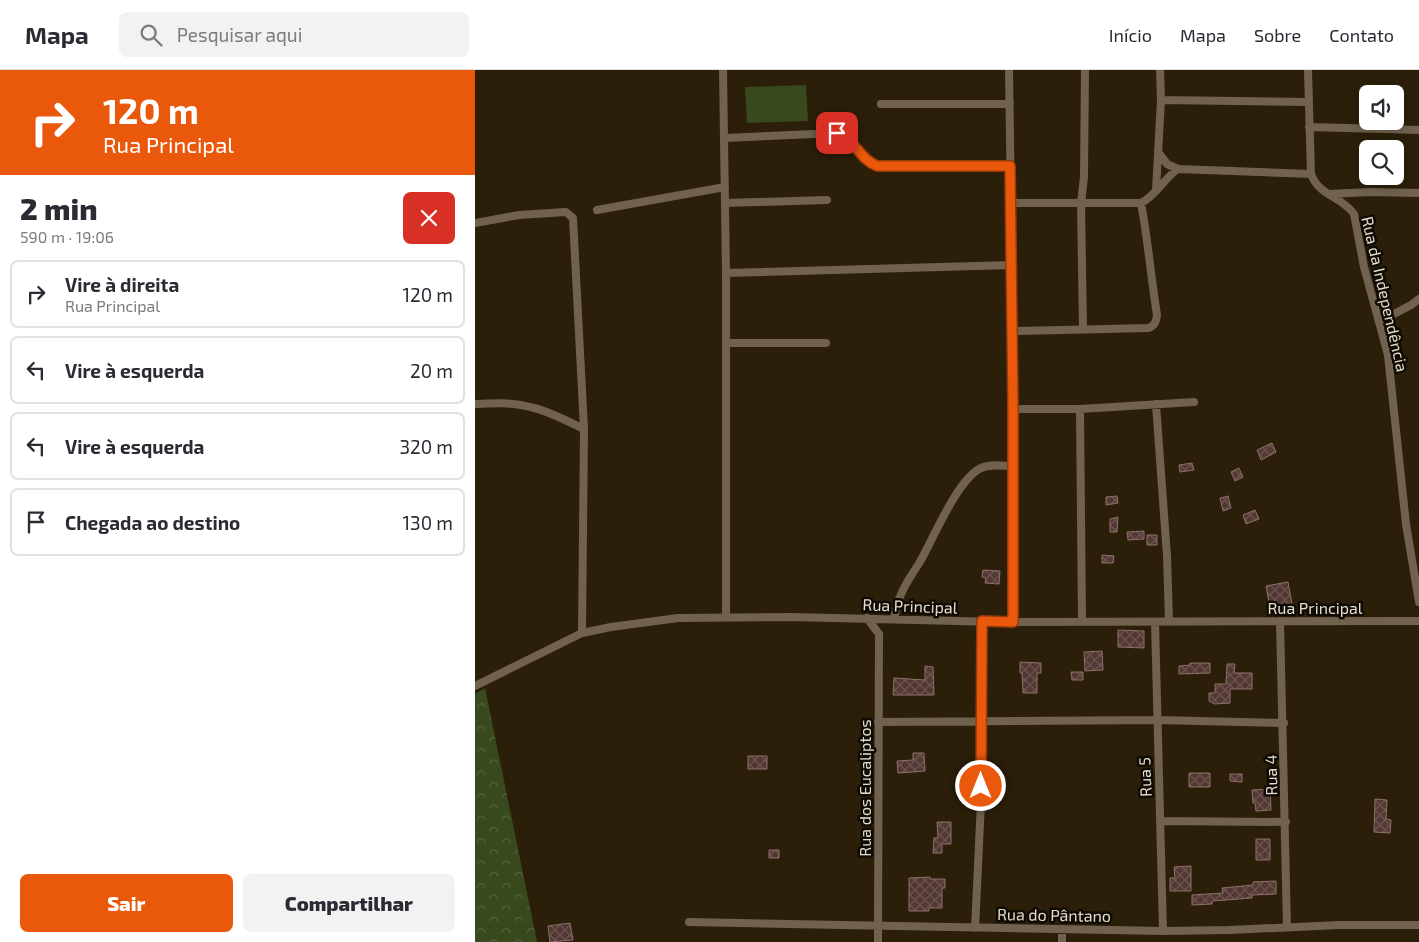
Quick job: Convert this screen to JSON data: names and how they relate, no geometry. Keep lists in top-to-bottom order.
{
  "streets": {
    "street": [
      "Rua da Independência",
      "Rua Principal",
      "Rua 4",
      "Rua 5",
      "Rua dos Eucaliptos",
      "Rua do Pântano"
    ]
  },
  "crossings": [
    ["Rua Principal", "Rua 4"],
    ["Rua Principal", "Rua 5"],
    ["Rua 4", "Rua do Pântano"],
    ["Rua 5", "Rua do Pântano"],
    ["Rua dos Eucaliptos", "Rua do Pântano"]
  ],
  "page": {
    "header": "Mapa",
    "search": "Pesquisar aqui",
    "nav": [
      "Início",
      "Mapa",
      "Sobre",
      "Contato"
    ],
    "turn": ["120 m", "Rua Principal"],
    "heading": ["2 min", "590 m · 19:06"],
    "list": [
      {
        "name": "Vire à direita",
        "note": "Rua Principal",
        "value": "120 m"
      },
      {
        "name": "Vire à esquerda",
        "value": "20 m"
      },
      {
        "name": "Vire à esquerda",
        "value": "320 m"
      },
      {
        "name": "Chegada ao destino",
        "value": "130 m"
      }
    ],
    "buttons": ["Sair", "Compartilhar"]
  }
}
